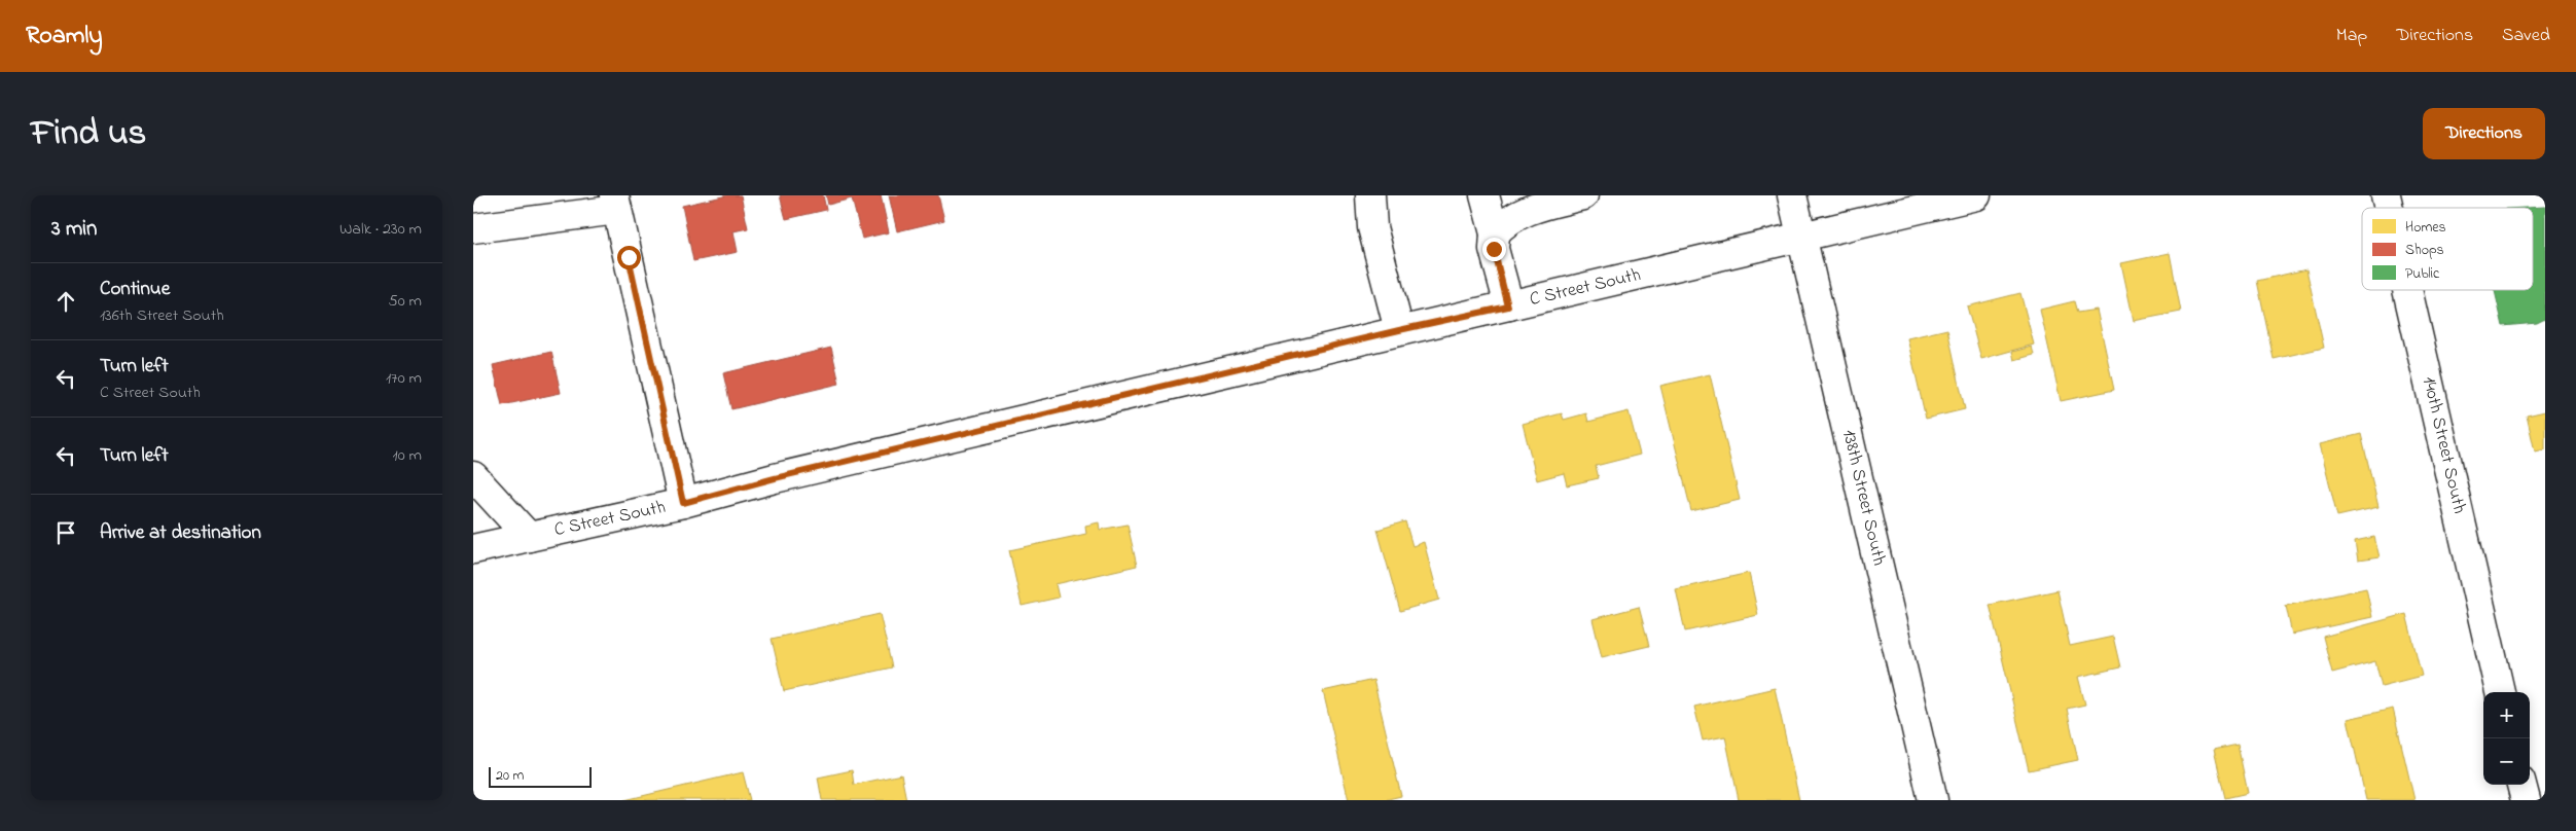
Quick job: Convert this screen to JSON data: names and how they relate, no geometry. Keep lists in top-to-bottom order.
{
  "streets": {
    "street": ["C Street South", "140th Street South", "138th Street South"]
  },
  "crossings": [
    ["C Street South", "138th Street South"]
  ],
  "legend": ["Homes", "Shops", "Public"],
  "scale_bar": "20 m",
  "page": {
    "header": "Roamly",
    "nav": ["Map", "Directions", "Saved"],
    "title": "Find us",
    "buttons": "Directions",
    "heading": ["3 min", "Walk · 230 m"],
    "list": [
      ["Continue", "136th Street South", "50 m"],
      ["Turn left", "C Street South", "170 m"],
      ["Turn left", "10 m"],
      "Arrive at destination"
    ],
    "map_buttons": ["+", "−"],
    "scale": "20 m"
  }
}
